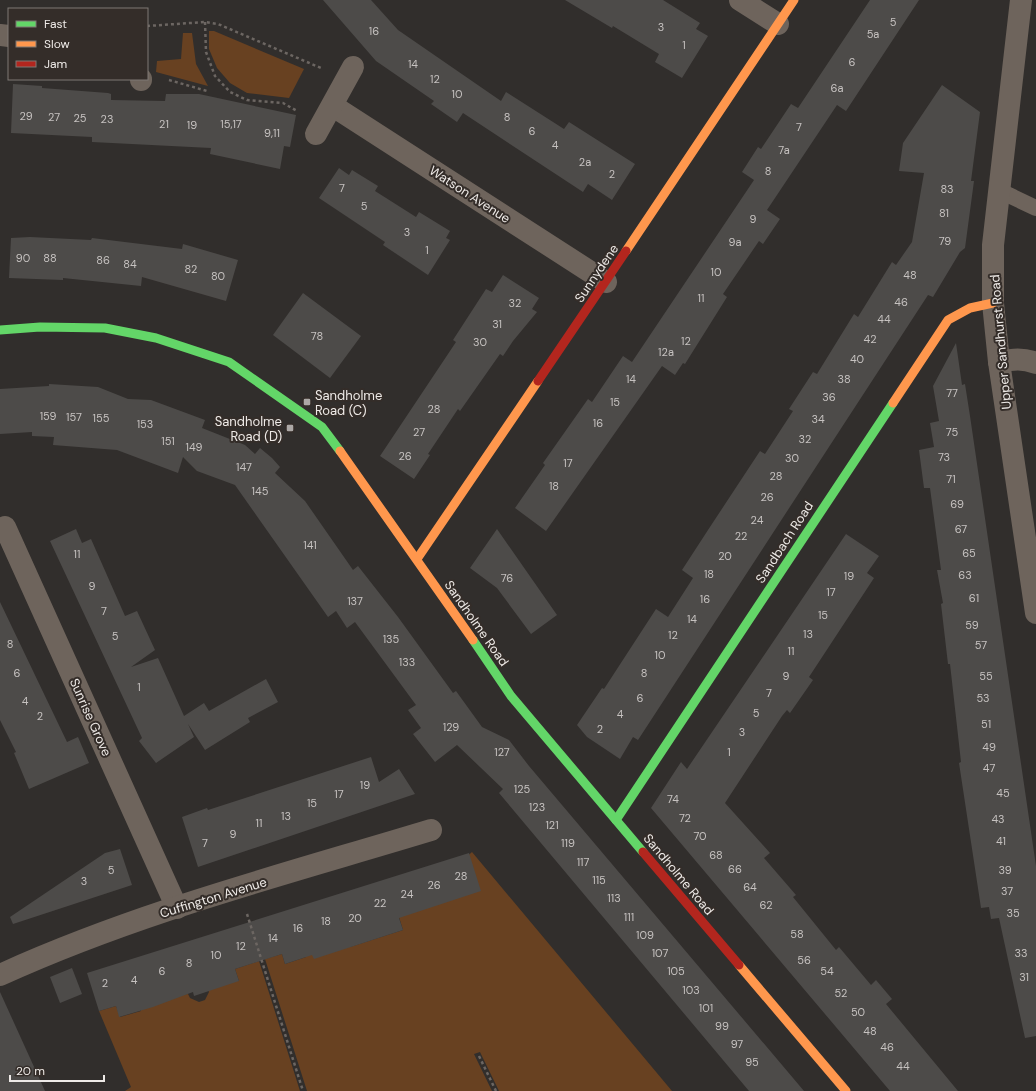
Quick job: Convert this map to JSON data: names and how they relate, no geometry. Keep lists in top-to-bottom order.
{
  "streets": {
    "street": [
      "Watson Avenue",
      "Sunnydene",
      "Upper Sandhurst Road",
      "Sandbach Road",
      "Sandholme Road",
      "Sunrise Grove",
      "Cuffington Avenue"
    ]
  },
  "crossings": [
    ["Watson Avenue", "Sunnydene"],
    ["Sunnydene", "Sandholme Road"],
    ["Upper Sandhurst Road", "Sandbach Road"],
    ["Sandbach Road", "Sandholme Road"],
    ["Sunrise Grove", "Cuffington Avenue"]
  ],
  "places": {
    "transit": ["Sandholme Road (C)", "Sandholme Road (D)"]
  },
  "house_numbers": [
    "5",
    "3",
    "16",
    "5a",
    "1",
    "6",
    "14",
    "12",
    "6a",
    "10",
    "29",
    "27",
    "8",
    "25",
    "23",
    "21",
    "15,17",
    "19",
    "7",
    "6",
    "9,11",
    "4",
    "7a",
    "2a",
    "8",
    "2",
    "7",
    "83",
    "5",
    "81",
    "9",
    "3",
    "79",
    "9a",
    "1",
    "90",
    "88",
    "86",
    "84",
    "82",
    "10",
    "48",
    "80",
    "11",
    "46",
    "32",
    "44",
    "31",
    "78",
    "42",
    "12",
    "30",
    "12a",
    "40",
    "14",
    "38",
    "77",
    "36",
    "15",
    "28",
    "159",
    "157",
    "155",
    "34",
    "16",
    "153",
    "27",
    "75",
    "32",
    "151",
    "149",
    "26",
    "73",
    "30",
    "17",
    "147",
    "28",
    "71",
    "18",
    "145",
    "26",
    "69",
    "24",
    "67",
    "22",
    "141",
    "65",
    "11",
    "20",
    "18",
    "63",
    "19",
    "76",
    "9",
    "17",
    "61",
    "16",
    "137",
    "7",
    "15",
    "14",
    "59",
    "13",
    "12",
    "5",
    "135",
    "8",
    "57",
    "11",
    "10",
    "133",
    "6",
    "8",
    "9",
    "55",
    "1",
    "7",
    "6",
    "53",
    "4",
    "5",
    "4",
    "2",
    "51",
    "129",
    "2",
    "3",
    "49",
    "127",
    "1",
    "47",
    "19",
    "125",
    "45",
    "17",
    "74",
    "15",
    "123",
    "13",
    "72",
    "43",
    "11",
    "121",
    "9",
    "70",
    "41",
    "7",
    "119",
    "68",
    "117",
    "66",
    "5",
    "39",
    "28",
    "115",
    "3",
    "26",
    "64",
    "37",
    "24",
    "113",
    "22",
    "62",
    "35",
    "111",
    "20",
    "18",
    "16",
    "58",
    "109",
    "14",
    "12",
    "107",
    "33",
    "10",
    "56",
    "8",
    "6",
    "105",
    "54",
    "31",
    "4",
    "2",
    "103",
    "52",
    "101",
    "50",
    "99",
    "48",
    "97",
    "46",
    "95",
    "44"
  ],
  "legend": ["Fast", "Slow", "Jam"],
  "scale_bar": "20 m"
}
